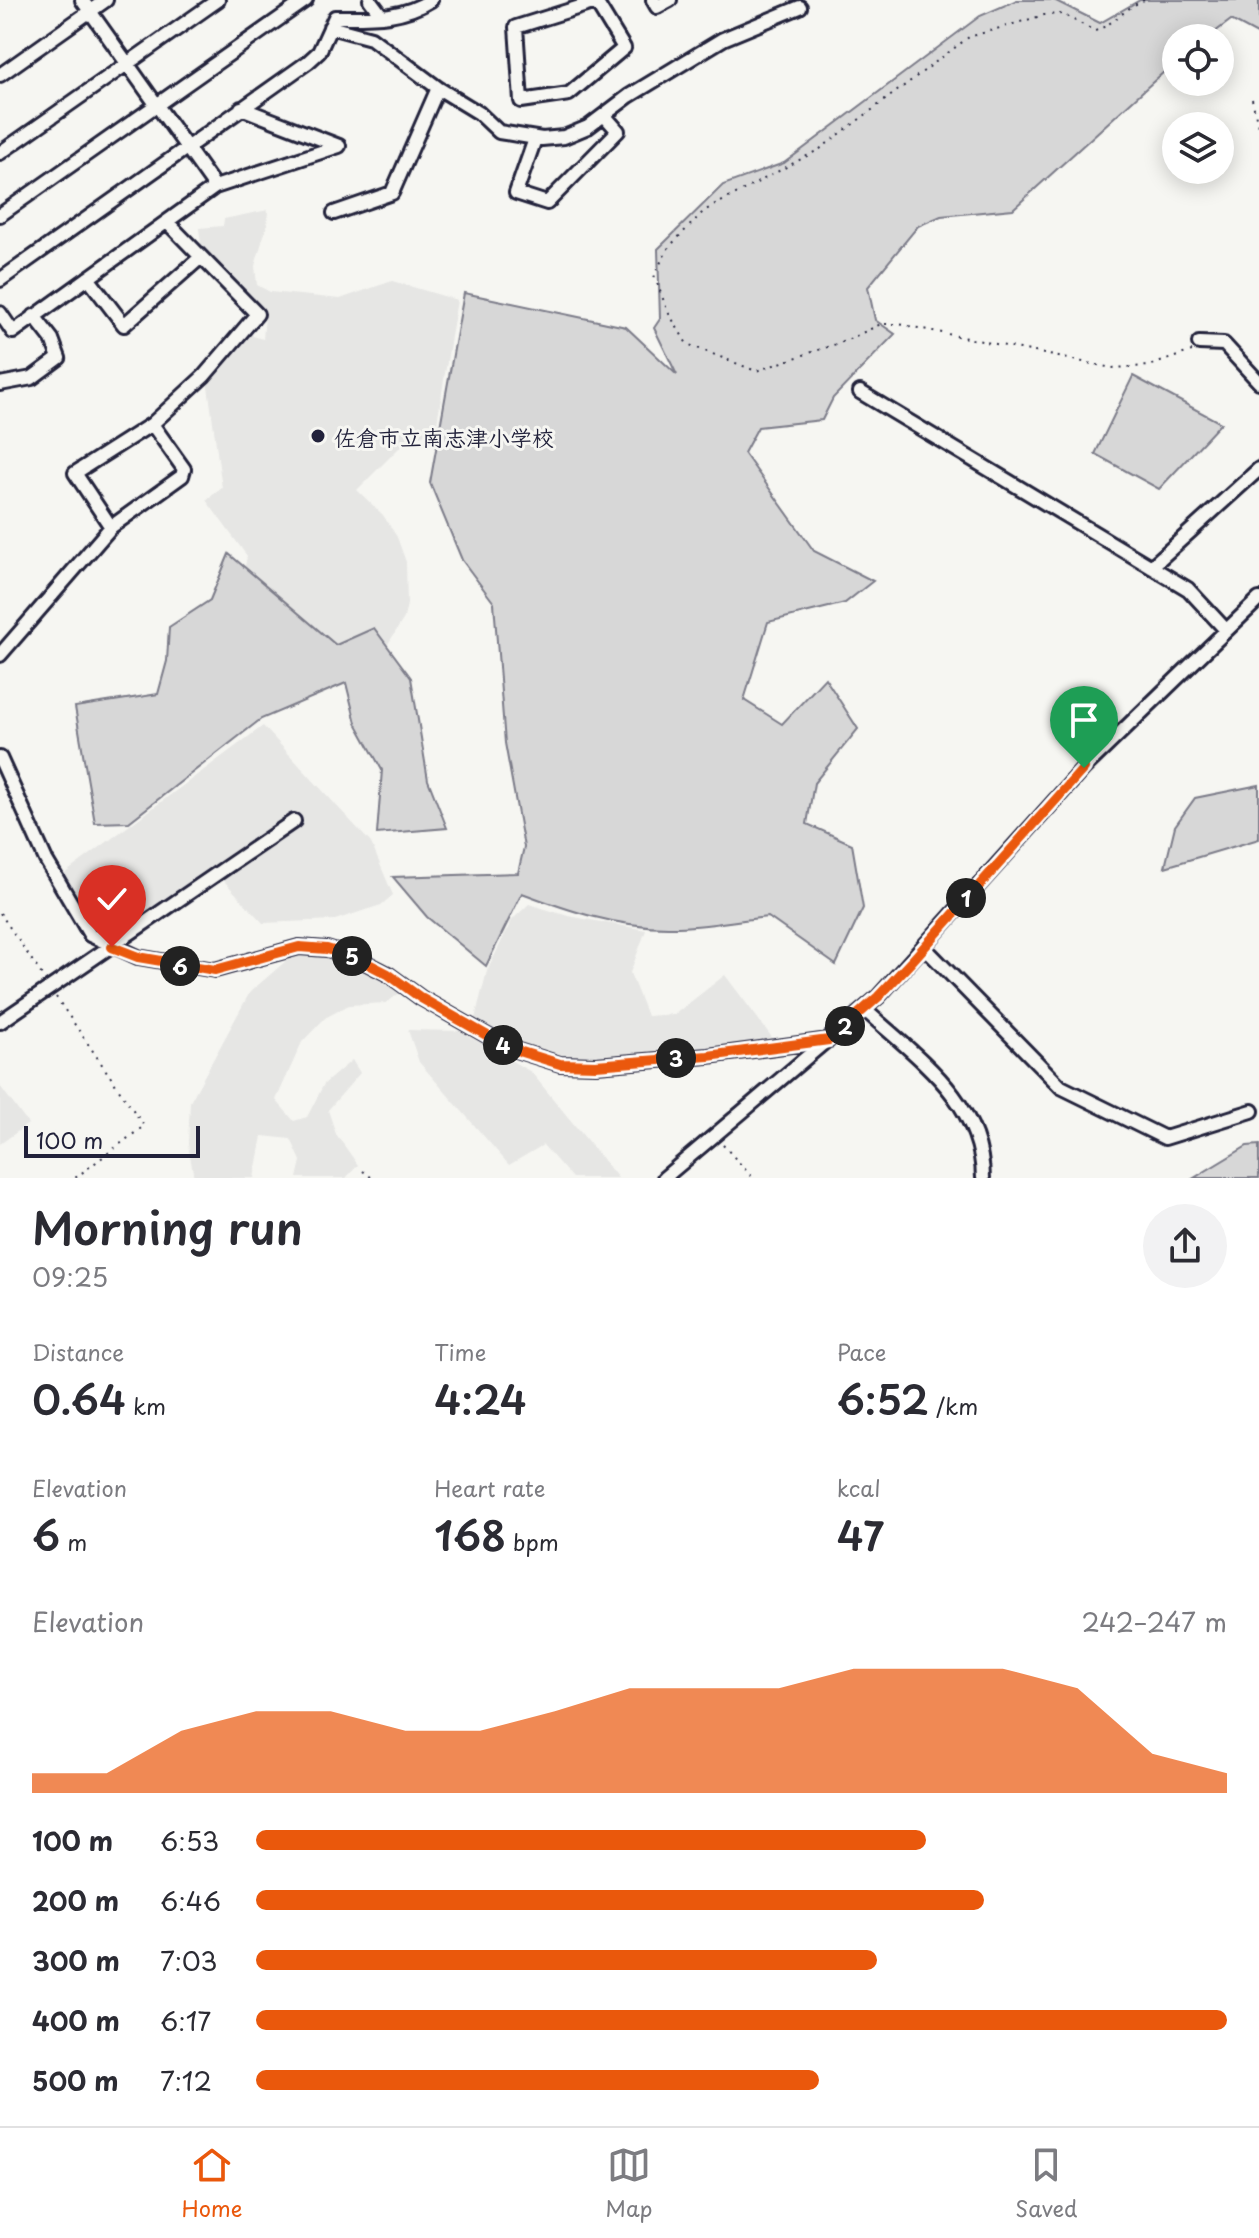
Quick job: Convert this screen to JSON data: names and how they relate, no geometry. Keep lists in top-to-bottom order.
{
  "places": ["佐倉市立南志津小学校"],
  "scale_bar": "100 m",
  "page": {
    "pins": [
      "1",
      "5",
      "6",
      "2",
      "4",
      "3"
    ],
    "scale": "100 m",
    "heading": ["Morning run", "09:25"],
    "stats": [
      ["Distance", "0.64 km"],
      ["Time", "4:24"],
      ["Pace", "6:52 /km"],
      ["Elevation", "6 m"],
      ["Heart rate", "168 bpm"],
      ["kcal", "47"]
    ],
    "chart": ["Elevation", "242–247 m"],
    "list": [
      {
        "name": "100 m",
        "note": "6:53"
      },
      {
        "name": "200 m",
        "note": "6:46"
      },
      {
        "name": "300 m",
        "note": "7:03"
      },
      {
        "name": "400 m",
        "note": "6:17"
      },
      {
        "name": "500 m",
        "note": "7:12"
      }
    ],
    "tabs": ["Home", "Map", "Saved"]
  }
}
